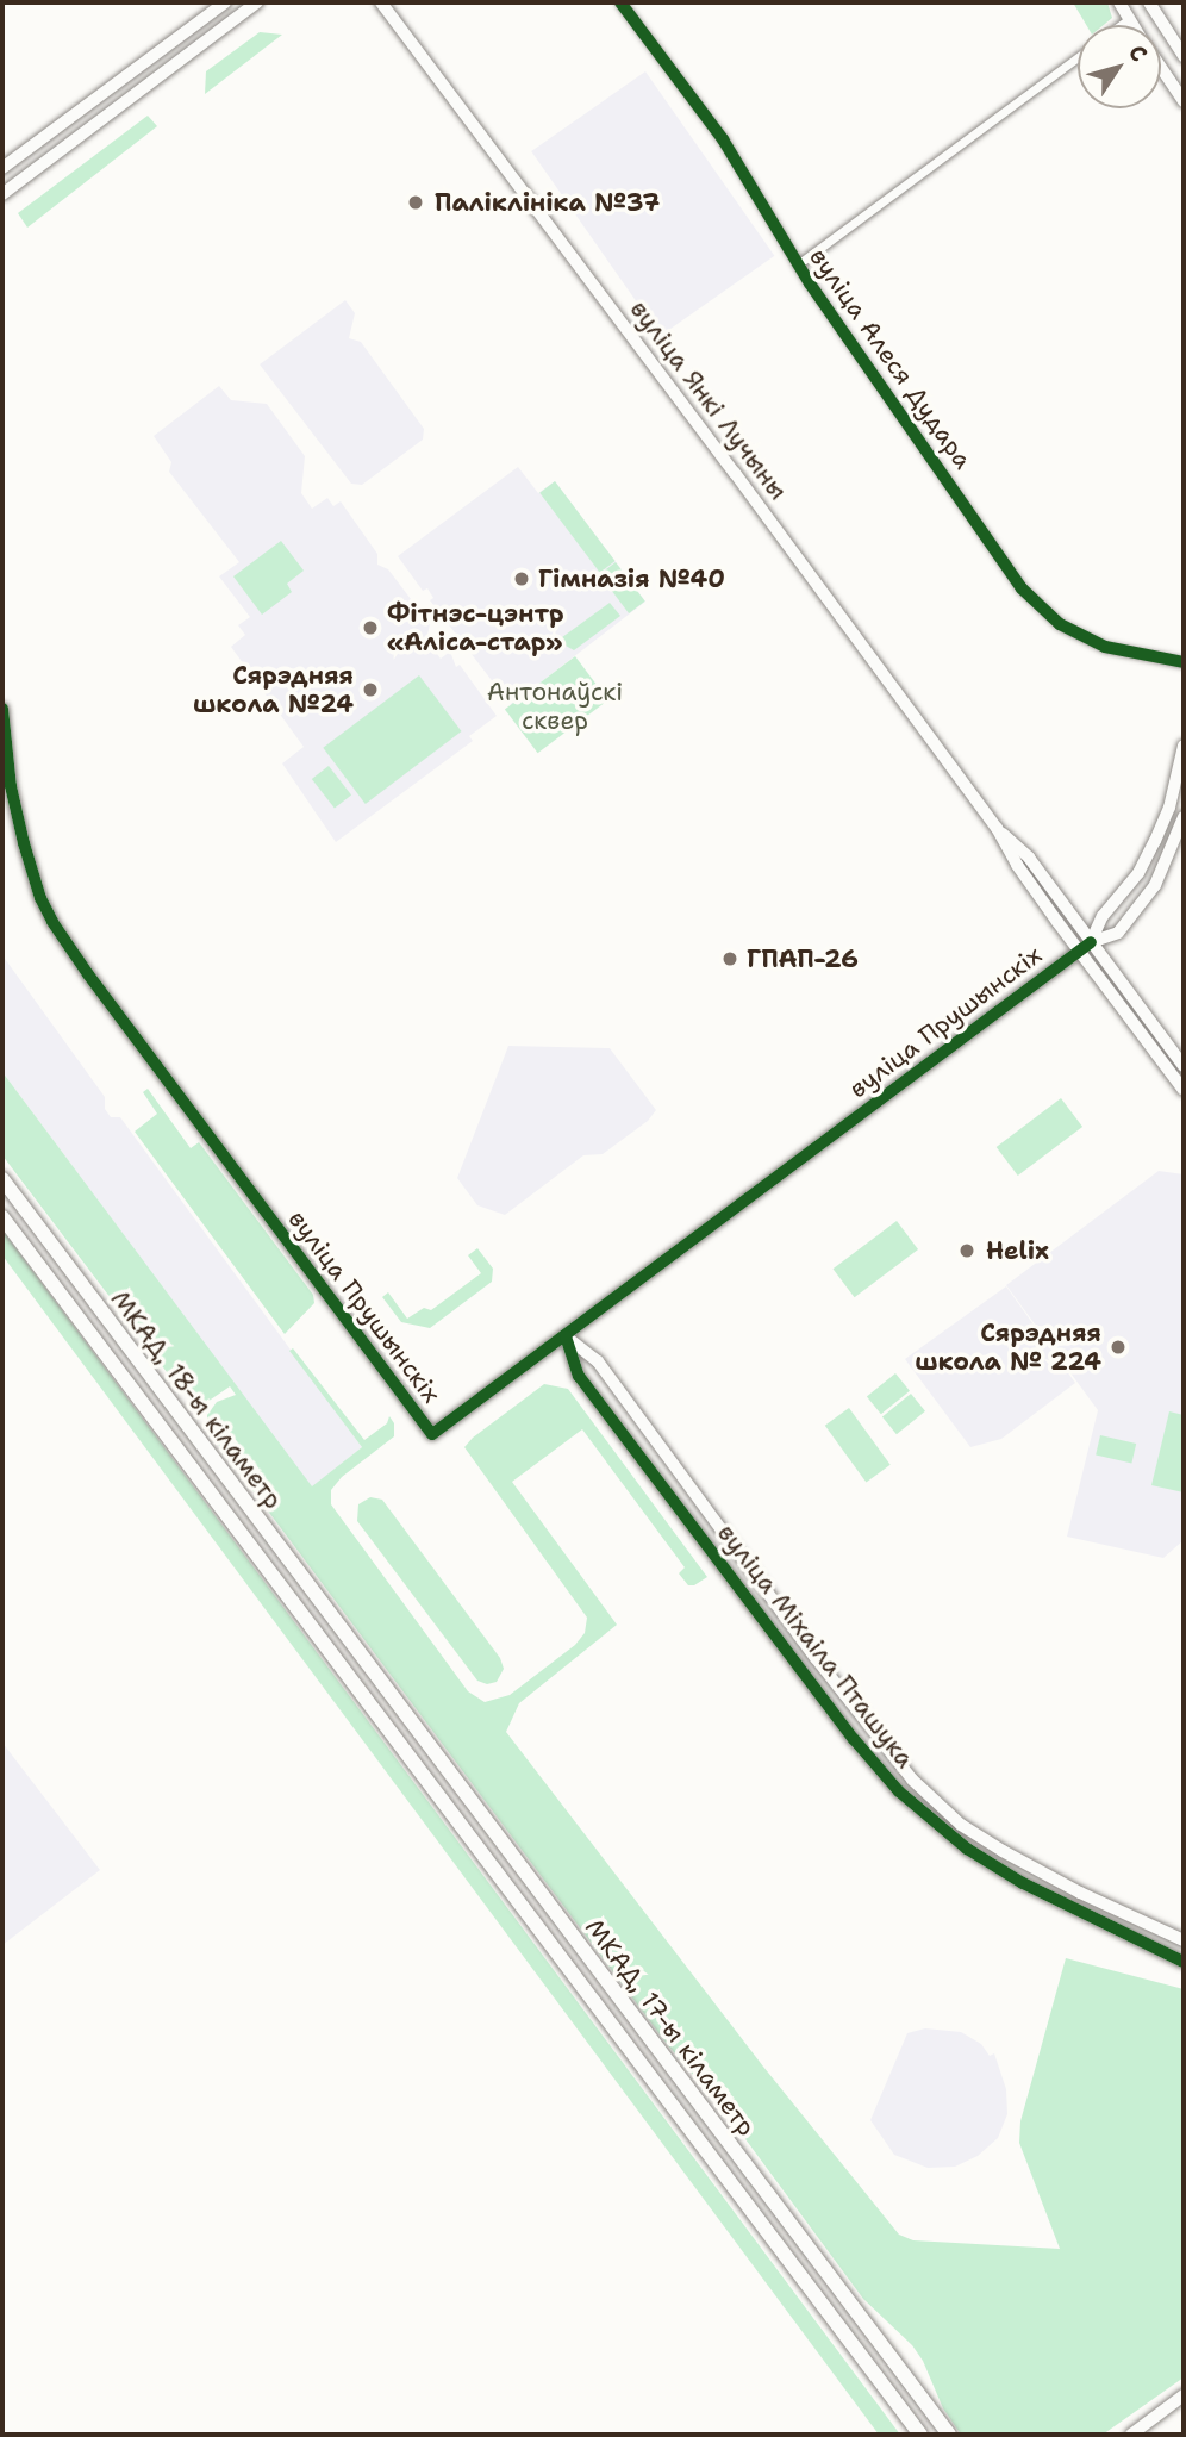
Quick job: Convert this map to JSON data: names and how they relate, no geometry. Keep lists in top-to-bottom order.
{
  "streets": {
    "highway": ["МКАД, 18-ы кіламетр", "МКАД, 17-ы кіламетр"],
    "street": [
      "вуліца Алеся Дудара",
      "вуліца Янкі Лучыны",
      "вуліца Прушынскіх",
      "вуліца Міхаіла Пташука"
    ]
  },
  "crossings": [
    ["вуліца Янкі Лучыны", "вуліца Прушынскіх"],
    ["вуліца Прушынскіх", "вуліца Міхаіла Пташука"],
    ["МКАД, 18-ы кіламетр", "МКАД, 17-ы кіламетр"]
  ],
  "parks": ["Антонаўскі сквер"],
  "places": [
    "Паліклініка №37",
    "Гімназія №40",
    "Фітнэс-цэнтр «Аліса-стар»",
    "Сярэдняя школа №24",
    "ГПАП-26",
    "Helix",
    "Сярэдняя школа № 224"
  ],
  "north": "top right"
}
